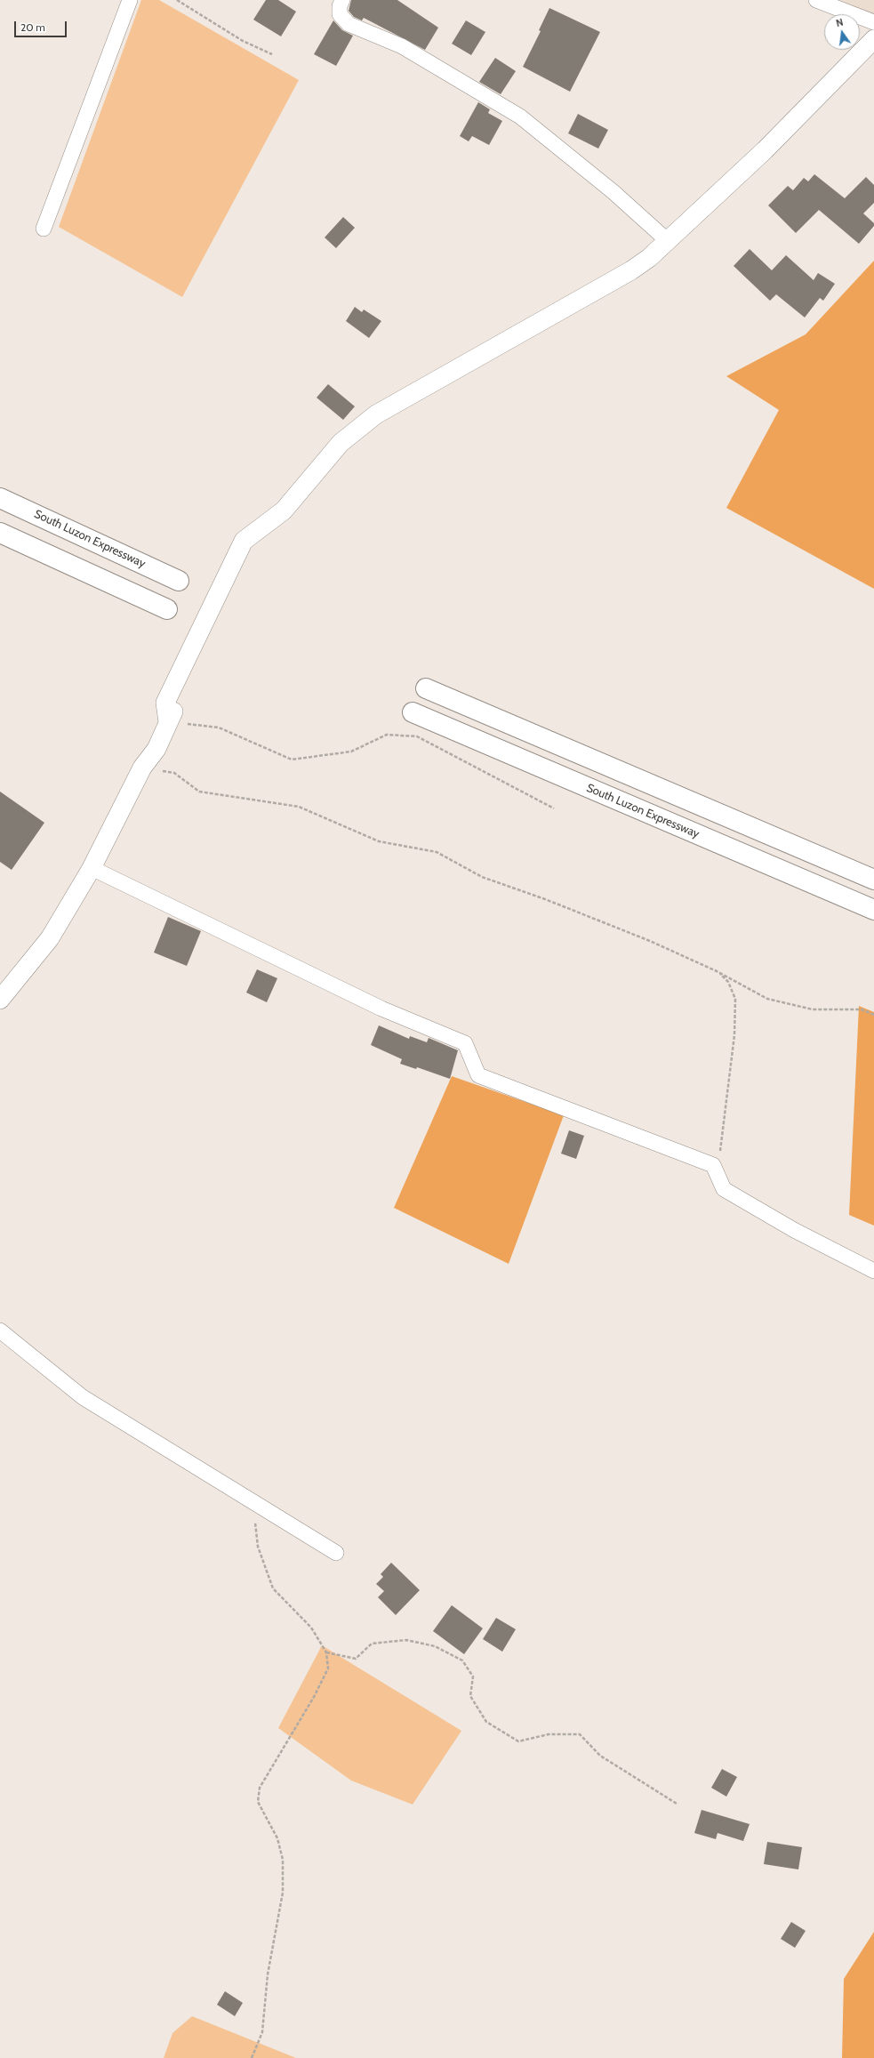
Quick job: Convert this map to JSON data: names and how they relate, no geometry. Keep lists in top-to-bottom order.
{
  "streets": {
    "highway": ["South Luzon Expressway"]
  },
  "scale_bar": "20 m",
  "north": "top"
}
